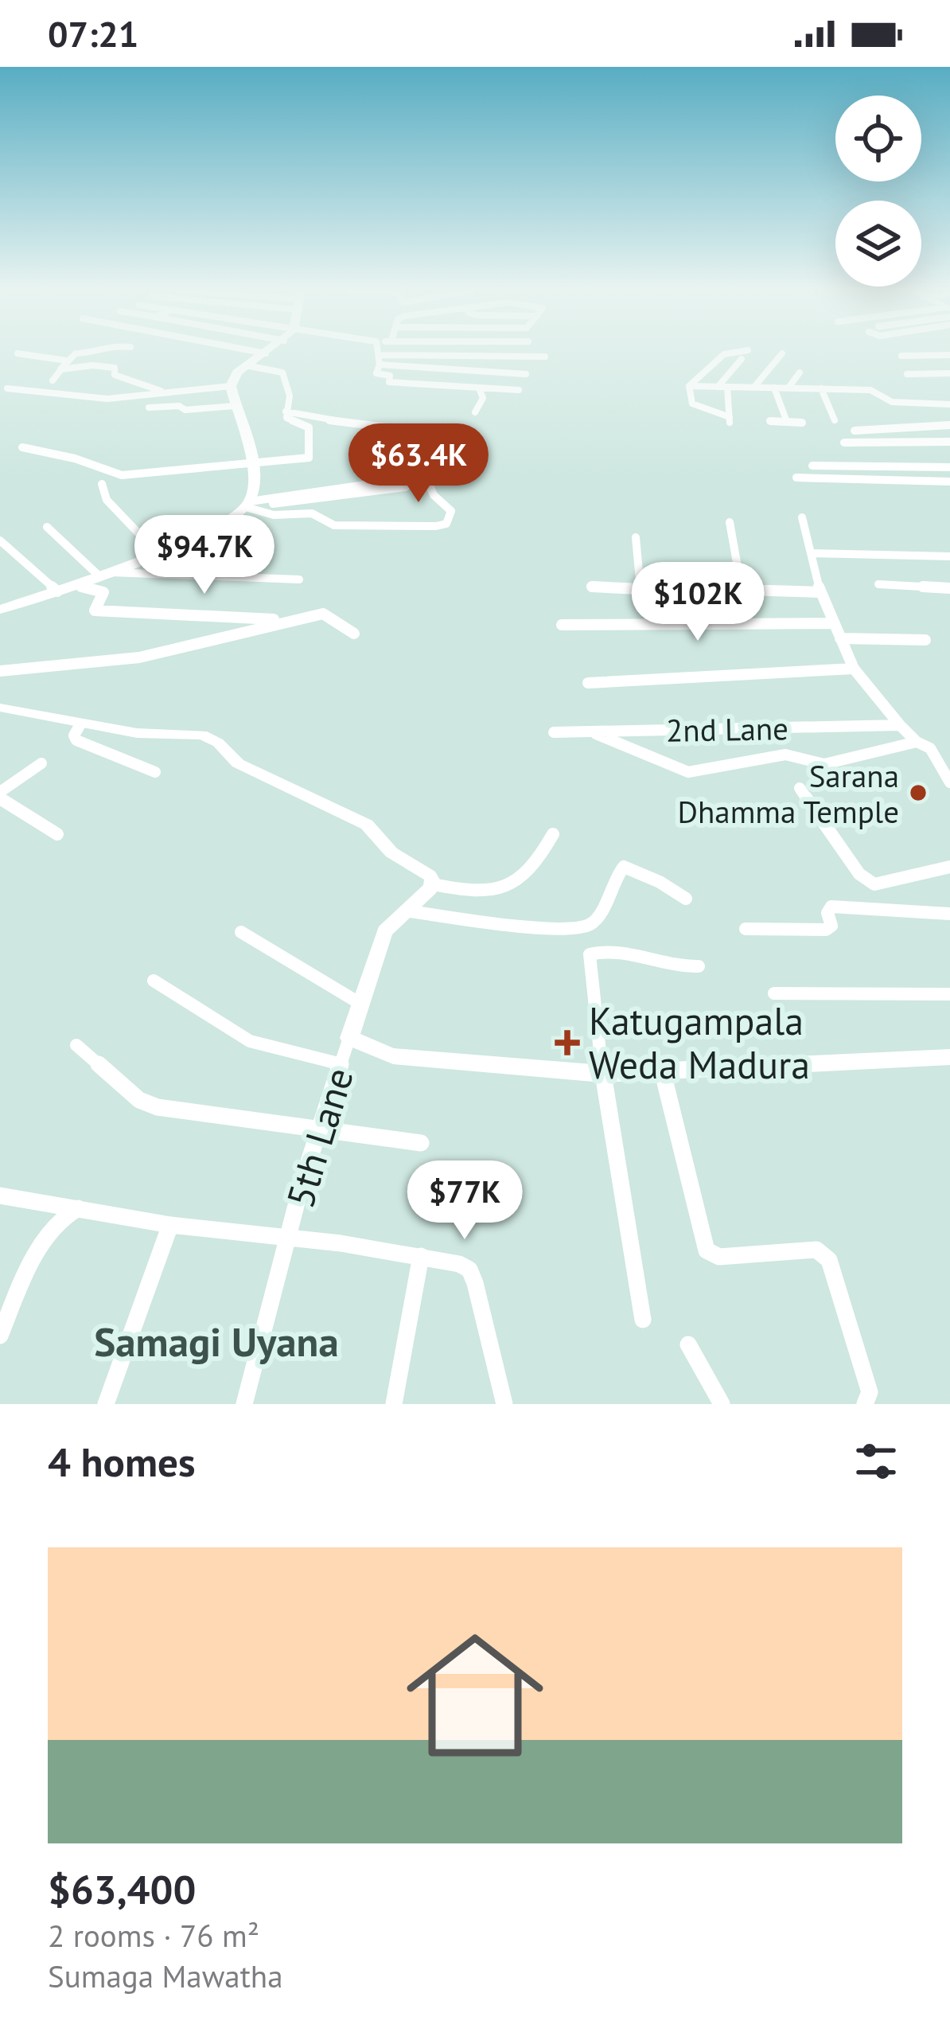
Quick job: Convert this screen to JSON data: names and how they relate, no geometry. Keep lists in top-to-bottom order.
{
  "streets": {
    "street": ["2nd Lane", "5th Lane"]
  },
  "districts": ["Samagi Uyana"],
  "places": {
    "other": ["Sarana Dhamma Temple"],
    "health": ["Katugampala Weda Madura"]
  },
  "page": {
    "status": "07:21",
    "price": [
      "$63.4K",
      "$94.7K",
      "$102K",
      "$77K"
    ],
    "heading": "4 homes",
    "list": [
      {
        "name": "$63,400",
        "note": "2 rooms · 76 m² · Sumaga Mawatha"
      }
    ]
  }
}
